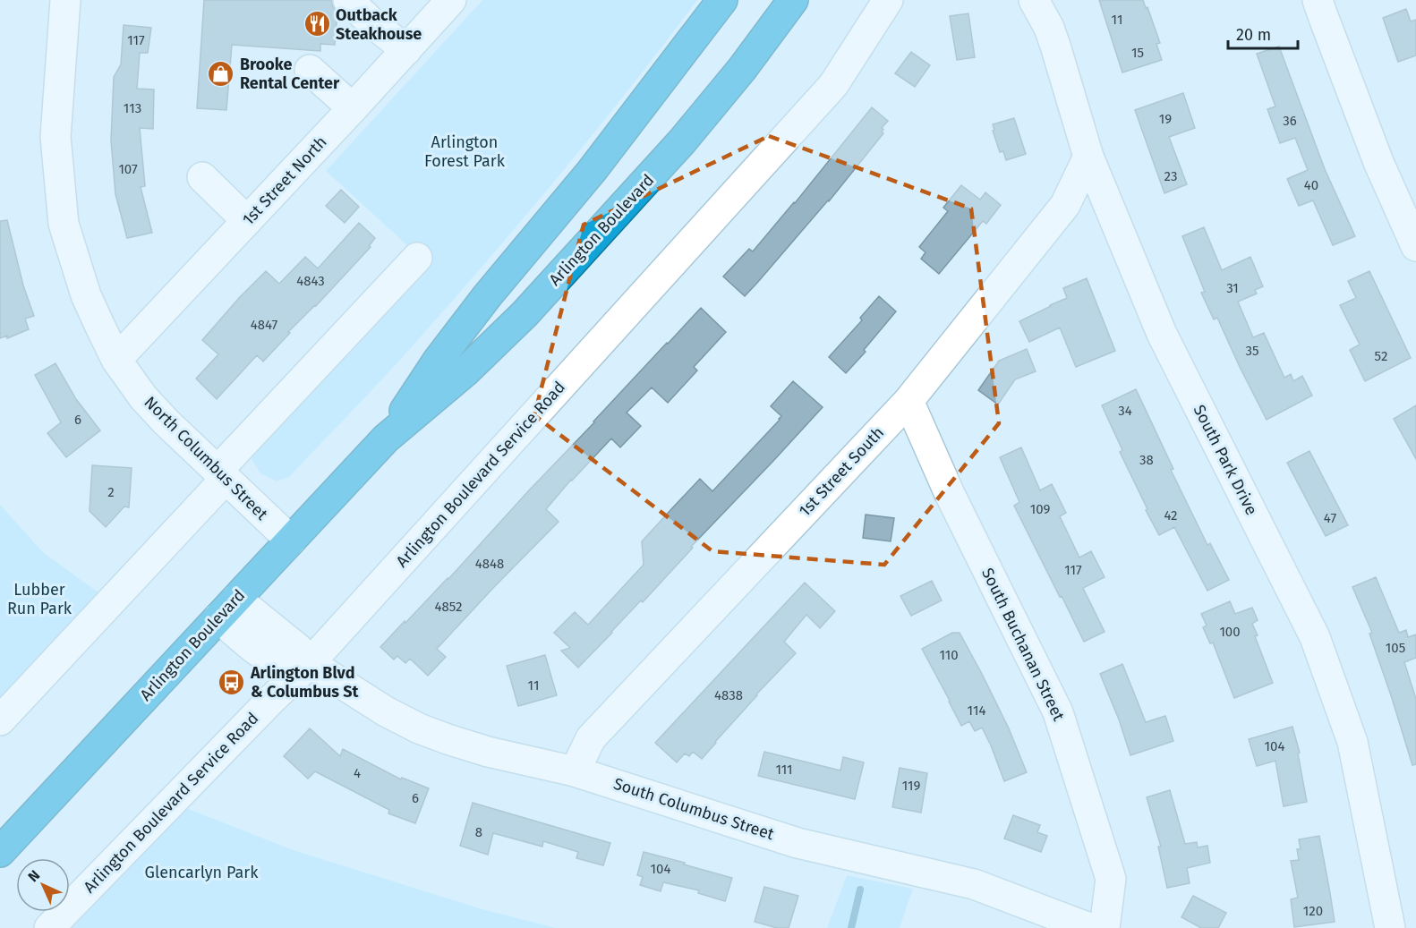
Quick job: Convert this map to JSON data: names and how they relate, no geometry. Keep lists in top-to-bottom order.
{
  "streets": {
    "highway": ["Arlington Boulevard"],
    "street": [
      "1st Street North",
      "North Columbus Street",
      "South Park Drive",
      "1st Street South",
      "Arlington Boulevard Service Road",
      "South Buchanan Street",
      "South Columbus Street"
    ]
  },
  "crossings": [
    ["1st Street North", "North Columbus Street"],
    ["Arlington Boulevard", "North Columbus Street"],
    ["Arlington Boulevard", "South Columbus Street"],
    ["South Park Drive", "1st Street South"],
    ["1st Street South", "South Buchanan Street"],
    ["1st Street South", "South Columbus Street"],
    ["Arlington Boulevard Service Road", "South Columbus Street"]
  ],
  "parks": ["Arlington Forest Park", "Lubber Run Park", "Glencarlyn Park"],
  "places": {
    "restaurant": ["Outback Steakhouse"],
    "shop": ["Brooke Rental Center"],
    "bus stop": ["Arlington Blvd & Columbus St"]
  },
  "house_numbers": [
    "11",
    "117",
    "15",
    "113",
    "19",
    "36",
    "107",
    "23",
    "40",
    "4843",
    "31",
    "4847",
    "35",
    "52",
    "34",
    "6",
    "38",
    "2",
    "109",
    "42",
    "47",
    "4848",
    "117",
    "4852",
    "100",
    "105",
    "110",
    "11",
    "4838",
    "114",
    "104",
    "111",
    "4",
    "119",
    "6",
    "8",
    "104",
    "120"
  ],
  "scale_bar": "20 m",
  "north": "top left"
}
